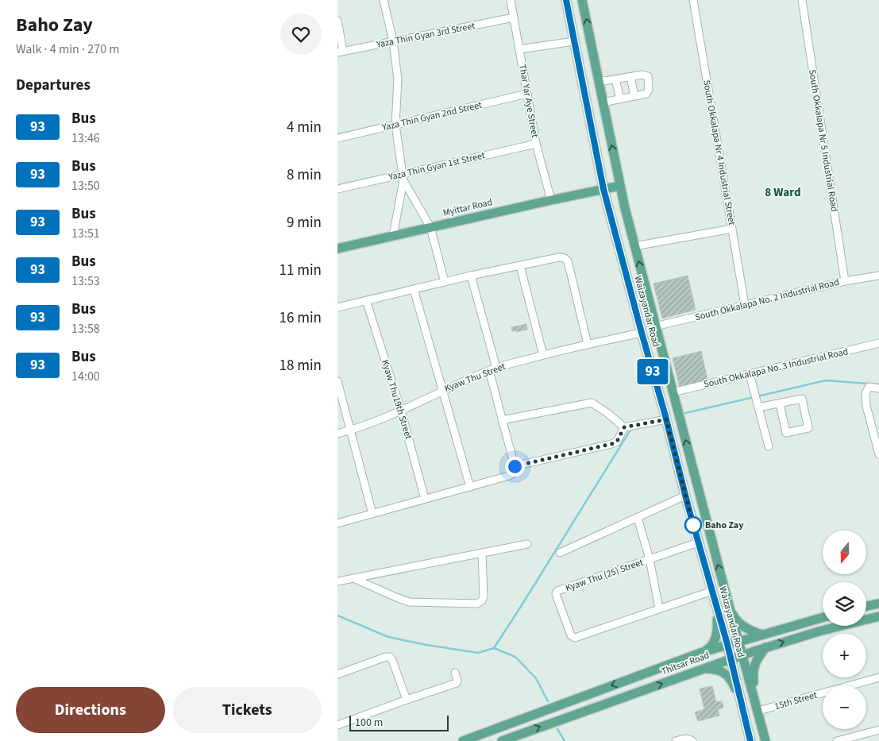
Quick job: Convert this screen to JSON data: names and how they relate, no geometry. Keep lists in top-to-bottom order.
{
  "streets": {
    "main road": ["Myittar Road", "Waizayandar Road", "Thitsar Road"],
    "street": [
      "Yaza Thin Gyan 3rd Street",
      "Thar Yar Aye Street",
      "Yaza Thin Gyan 2nd Street",
      "South Okkalapa Nr 5 Industrial Road",
      "South Okkalapa Nr 4 Industrial Street",
      "Yaza Thin Gyan 1st Street",
      "South Okkalapa No. 2 Industrial Road",
      "South Okkalapa No. 3 Industrial Road",
      "Kyaw Thu Street",
      "Kyaw Thu19th Street",
      "Kyaw Thu (25) Street",
      "15th Street"
    ]
  },
  "crossings": [
    ["Yaza Thin Gyan 3rd Street", "Thar Yar Aye Street"],
    ["Thar Yar Aye Street", "Yaza Thin Gyan 2nd Street"],
    ["Thar Yar Aye Street", "Yaza Thin Gyan 1st Street"],
    ["Thar Yar Aye Street", "Myittar Road"],
    ["South Okkalapa Nr 5 Industrial Road", "South Okkalapa No. 2 Industrial Road"],
    ["South Okkalapa Nr 4 Industrial Street", "South Okkalapa No. 2 Industrial Road"],
    ["Myittar Road", "Waizayandar Road"],
    ["South Okkalapa No. 2 Industrial Road", "Waizayandar Road"],
    ["Waizayandar Road", "South Okkalapa No. 3 Industrial Road"],
    ["Waizayandar Road", "Kyaw Thu Street"],
    ["Waizayandar Road", "Kyaw Thu (25) Street"],
    ["Waizayandar Road", "Thitsar Road"],
    ["Waizayandar Road", "15th Street"],
    ["Kyaw Thu Street", "Kyaw Thu19th Street"]
  ],
  "districts": ["8 Ward"],
  "places": ["Baho Zay"],
  "lines": ["bus line 93"],
  "scale_bar": "100 m",
  "north": "bottom",
  "page": {
    "heading": [
      ["Baho Zay", "Walk · 4 min · 270 m"],
      "Departures"
    ],
    "on_map": "93",
    "list": [
      {
        "mark": "93",
        "name": "Bus",
        "note": "13:46",
        "value": "4 min"
      },
      {
        "mark": "93",
        "name": "Bus",
        "note": "13:50",
        "value": "8 min"
      },
      {
        "mark": "93",
        "name": "Bus",
        "note": "13:51",
        "value": "9 min"
      },
      {
        "mark": "93",
        "name": "Bus",
        "note": "13:53",
        "value": "11 min"
      },
      {
        "mark": "93",
        "name": "Bus",
        "note": "13:58",
        "value": "16 min"
      },
      {
        "mark": "93",
        "name": "Bus",
        "note": "14:00",
        "value": "18 min"
      }
    ],
    "map_buttons": ["+", "−"],
    "buttons": ["Directions", "Tickets"],
    "scale": "100 m"
  }
}
